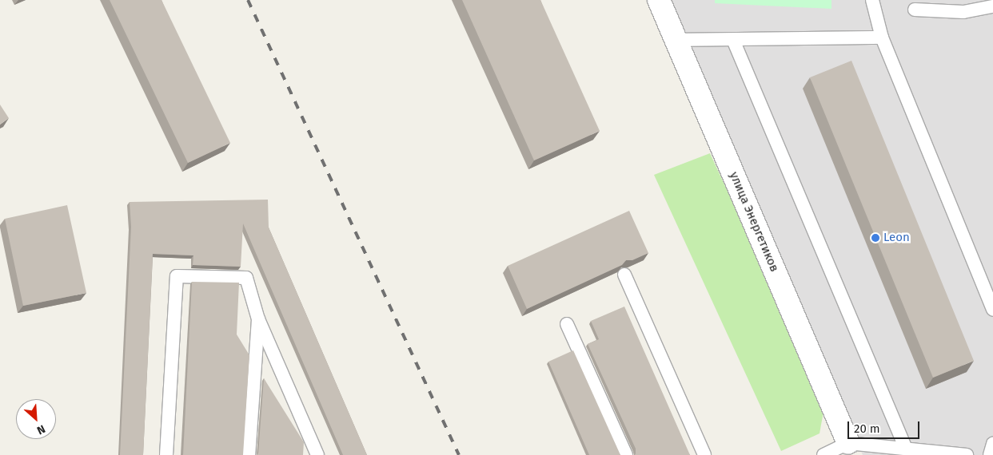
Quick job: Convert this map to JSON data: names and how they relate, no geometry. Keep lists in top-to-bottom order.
{
  "streets": {
    "street": ["улица Энергетиков"]
  },
  "places": ["Leon"],
  "scale_bar": "20 m",
  "north": "bottom right"
}
